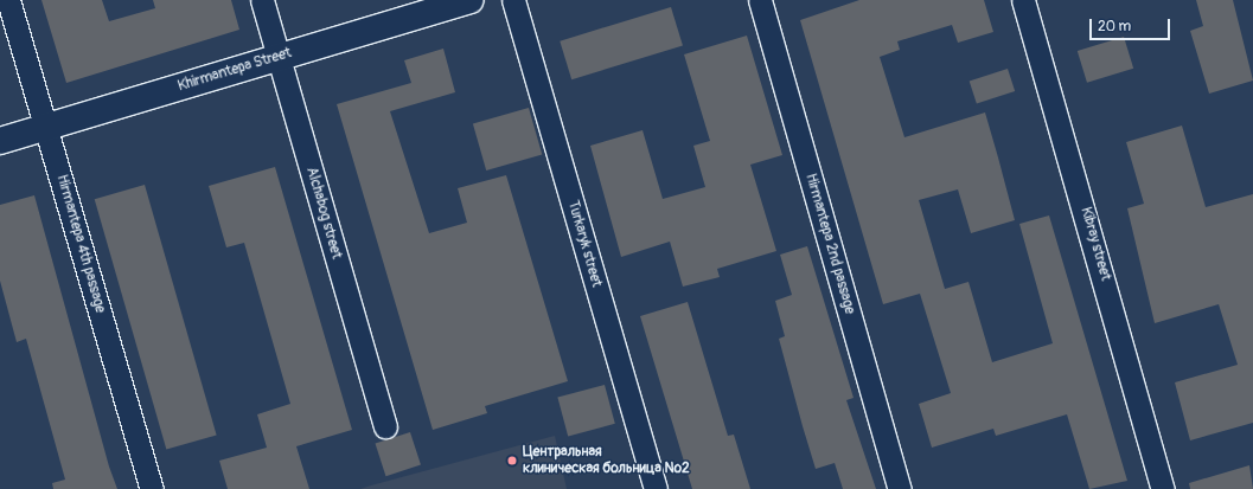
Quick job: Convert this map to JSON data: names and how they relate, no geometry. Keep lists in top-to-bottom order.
{
  "streets": {
    "street": [
      "Khirmаntepa Street",
      "Alchabog street",
      "Hirmantepa 4th passage",
      "Turkaryk street",
      "Hirmantepa 2nd passage",
      "Kibray street"
    ]
  },
  "crossings": [
    ["Khirmаntepa Street", "Alchabog street"],
    ["Khirmаntepa Street", "Hirmantepa 4th passage"]
  ],
  "places": ["Центральная клиническая больница №2"],
  "scale_bar": "20 m"
}
